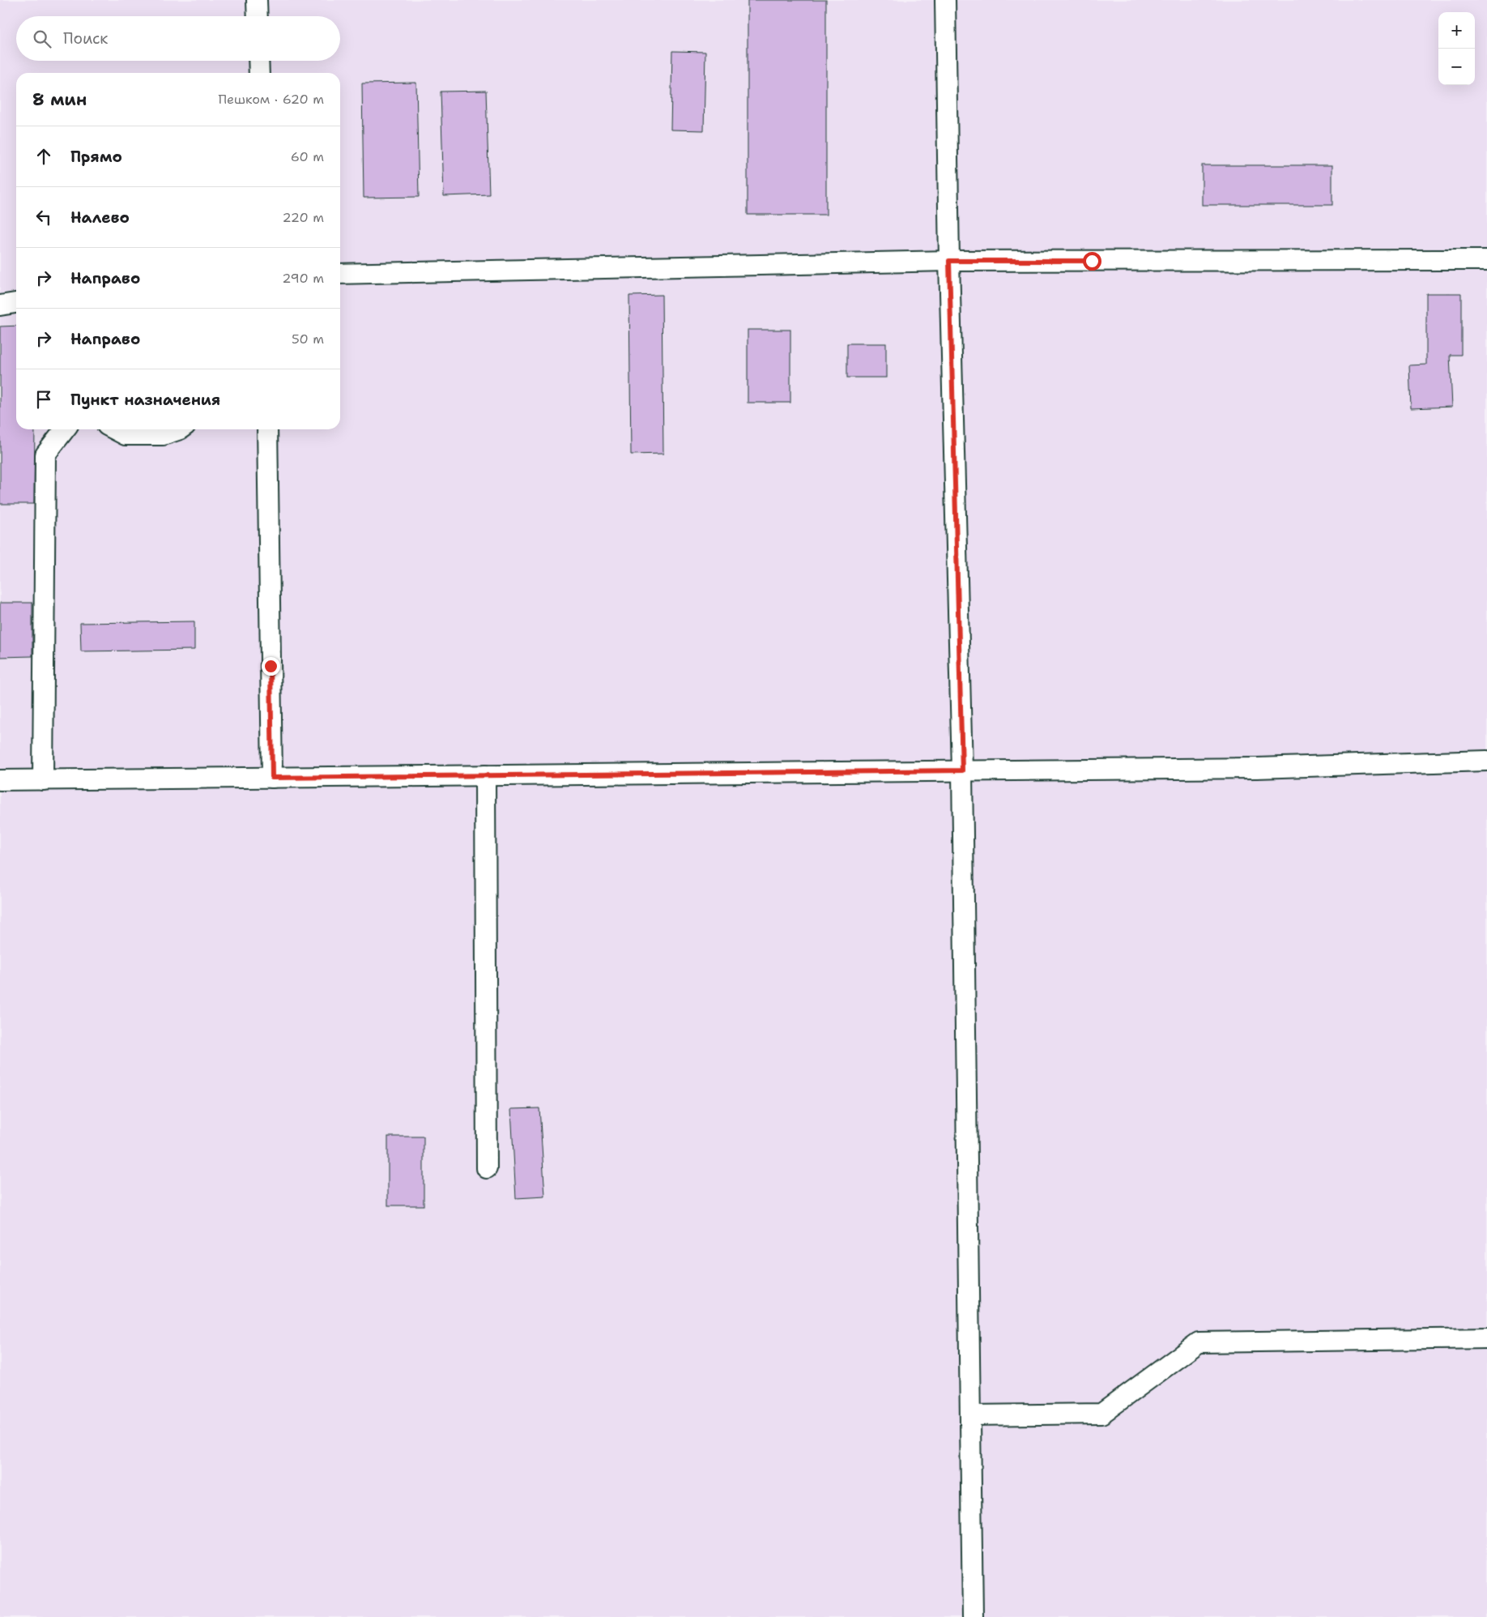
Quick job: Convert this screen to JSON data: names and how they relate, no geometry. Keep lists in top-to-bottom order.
{
  "page": {
    "map_buttons": ["+", "−"],
    "search": "Поиск",
    "heading": ["8 мин", "Пешком · 620 m"],
    "list": [
      ["Прямо", "60 m"],
      ["Налево", "220 m"],
      ["Направо", "290 m"],
      ["Направо", "50 m"],
      "Пункт назначения"
    ]
  }
}
